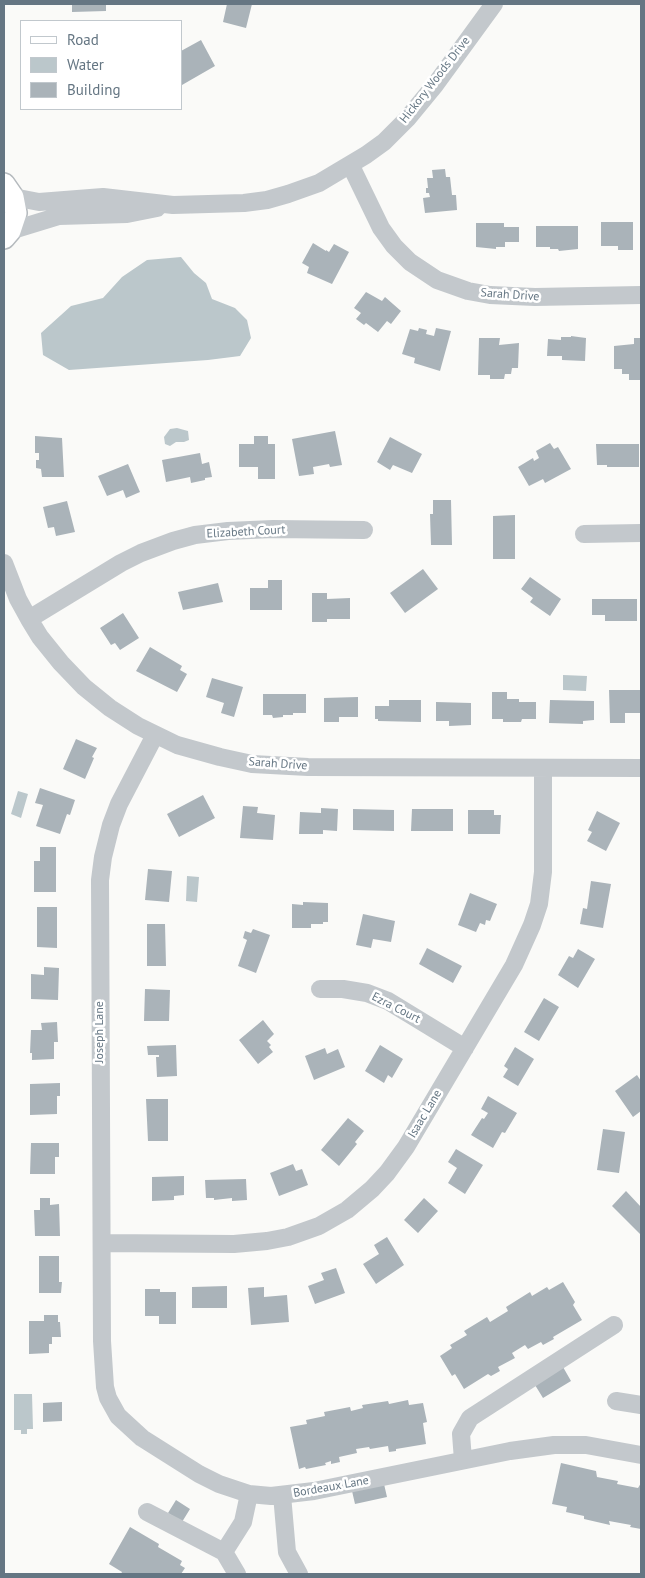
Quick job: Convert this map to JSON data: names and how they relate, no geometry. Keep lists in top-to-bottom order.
{
  "streets": {
    "street": [
      "Hickory Woods Drive",
      "Sarah Drive",
      "Elizabeth Court",
      "Ezra Court",
      "Joseph Lane",
      "Isaac Lane",
      "Bordeaux Lane"
    ]
  },
  "crossings": [
    ["Hickory Woods Drive", "Sarah Drive"],
    ["Sarah Drive", "Elizabeth Court"],
    ["Sarah Drive", "Joseph Lane"],
    ["Sarah Drive", "Isaac Lane"],
    ["Ezra Court", "Isaac Lane"],
    ["Joseph Lane", "Isaac Lane"],
    ["Joseph Lane", "Bordeaux Lane"]
  ],
  "legend": ["Road", "Water", "Building"]
}
